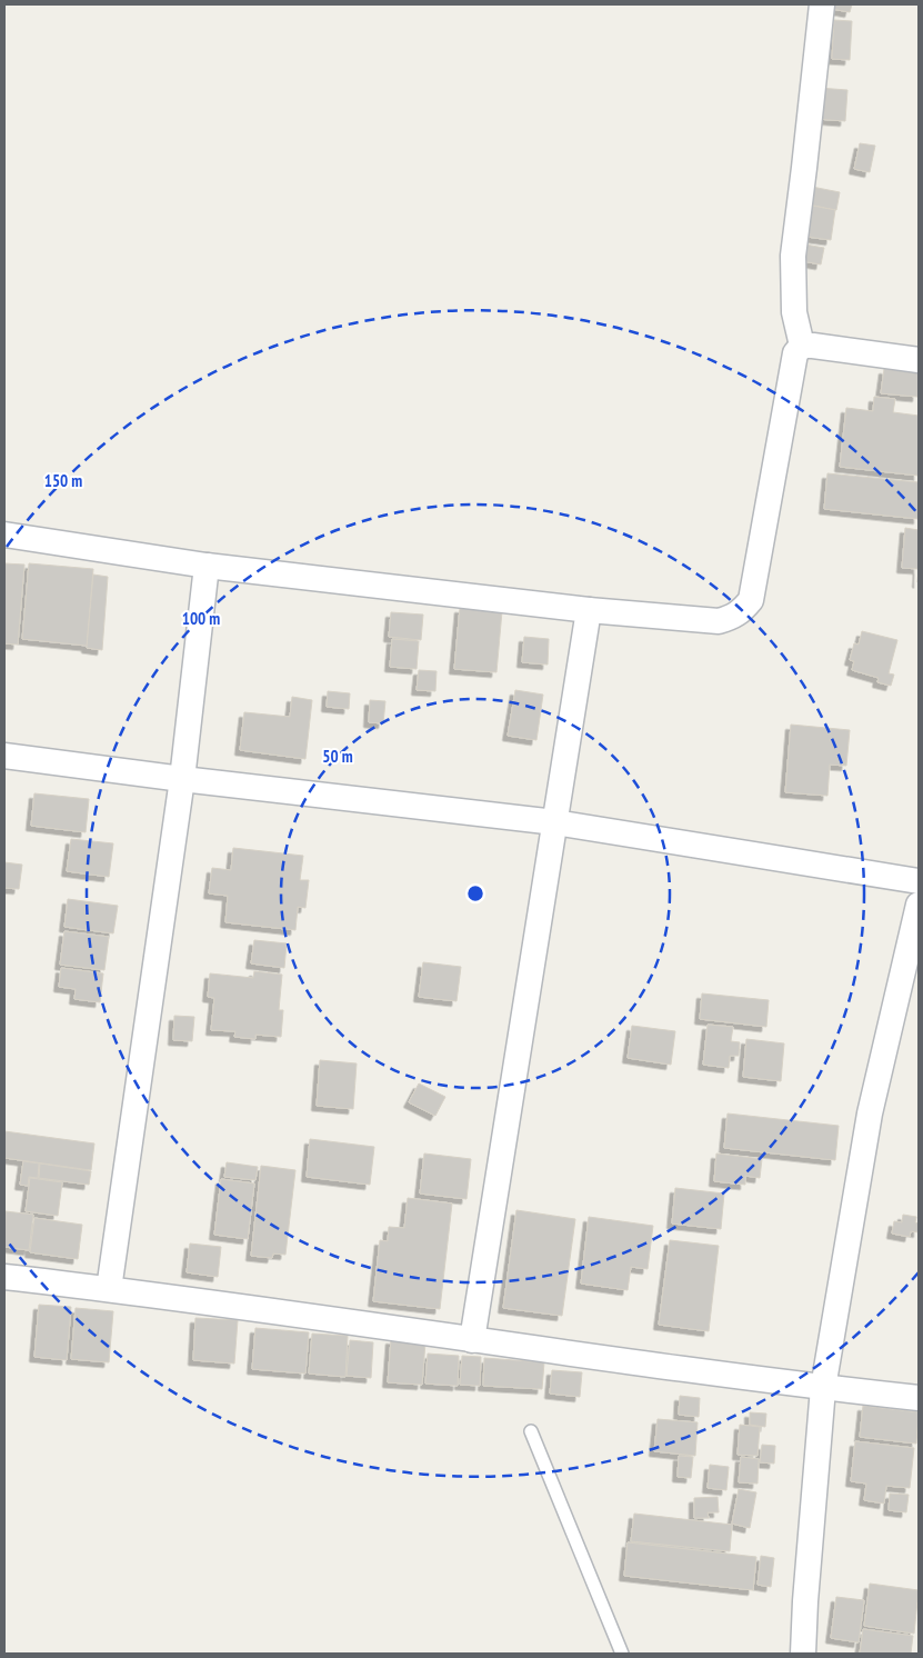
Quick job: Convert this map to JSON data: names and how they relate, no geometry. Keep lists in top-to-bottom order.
{
  "rings": ["150 m", "100 m", "50 m"]
}
